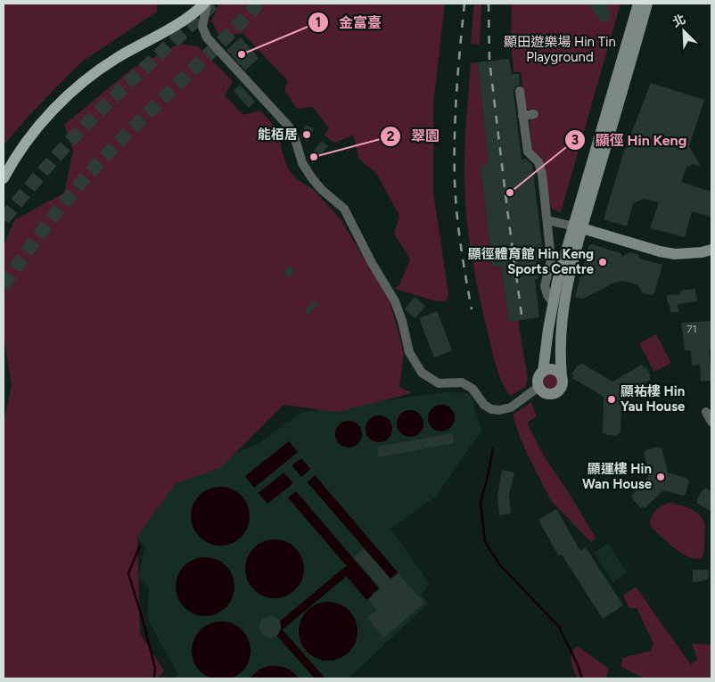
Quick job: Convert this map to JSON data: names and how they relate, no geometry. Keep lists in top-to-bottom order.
{
  "parks": ["顯田遊樂場 Hin Tin Playground"],
  "places": [
    "金富臺",
    "能栢居",
    "翠園",
    "顯徑 Hin Keng",
    "顯徑體育館 Hin Keng Sports Centre",
    "顯祐樓 Hin Yau House",
    "顯運樓 Hin Wan House"
  ],
  "house_numbers": ["71"],
  "north": "top left"
}
